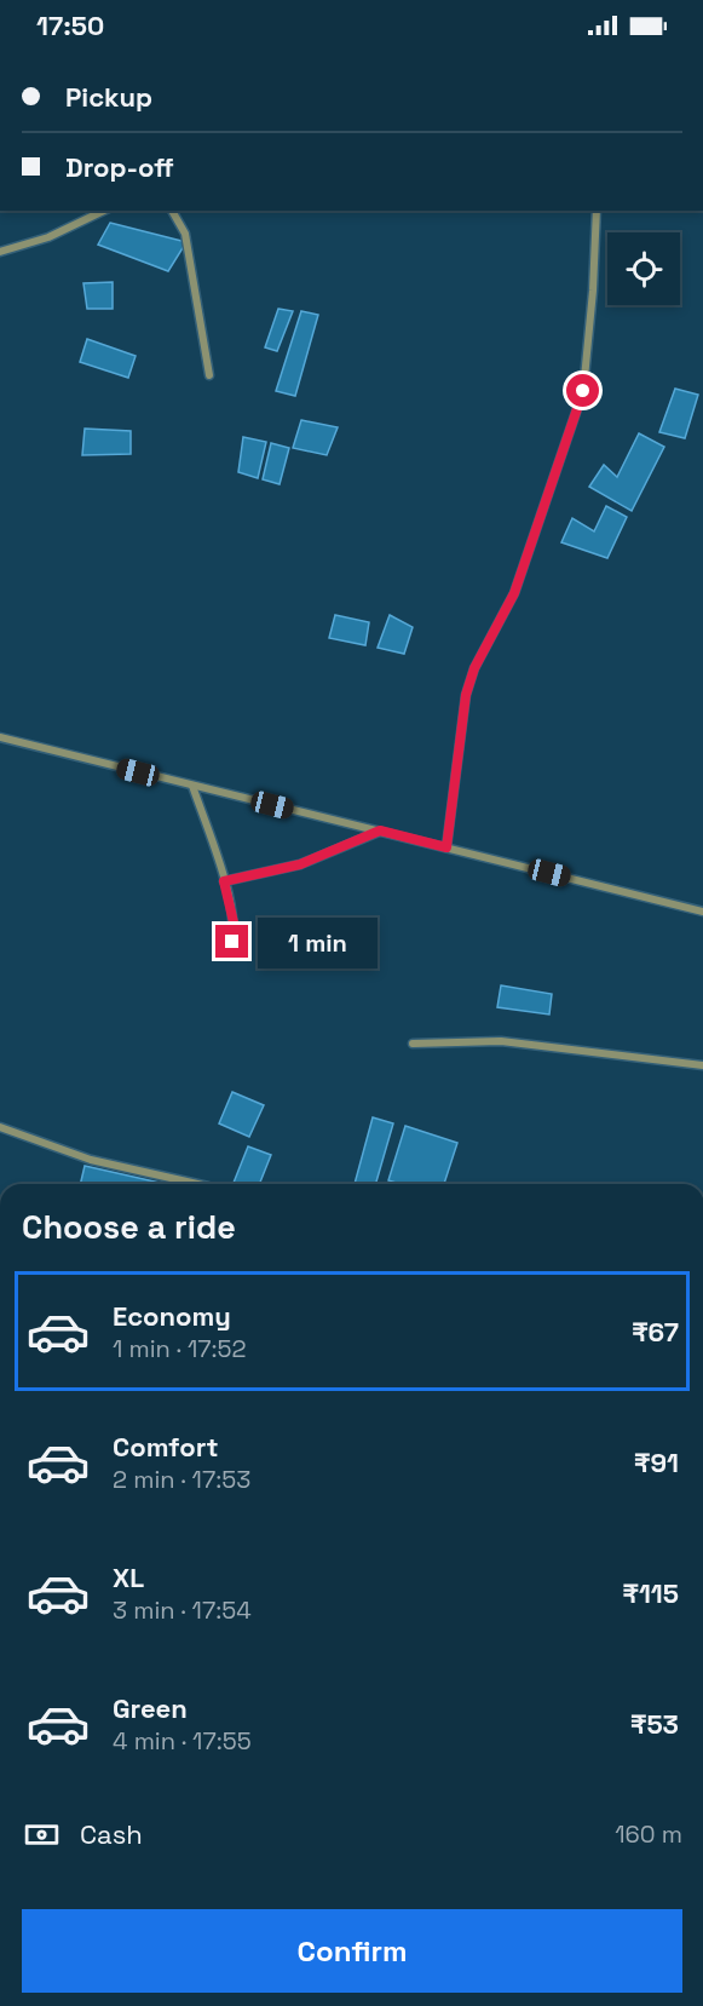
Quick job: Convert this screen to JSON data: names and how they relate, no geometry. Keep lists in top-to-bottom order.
{
  "page": {
    "status": "17:50",
    "banner": ["Pickup", "Drop-off"],
    "bubble": "1 min",
    "heading": "Choose a ride",
    "list": [
      {
        "name": "Economy",
        "note": "1 min · 17:52",
        "value": "₹67"
      },
      {
        "name": "Comfort",
        "note": "2 min · 17:53",
        "value": "₹91"
      },
      {
        "name": "XL",
        "note": "3 min · 17:54",
        "value": "₹115"
      },
      {
        "name": "Green",
        "note": "4 min · 17:55",
        "value": "₹53"
      }
    ],
    "pay": ["Cash", "160 m"],
    "buttons": "Confirm"
  }
}
